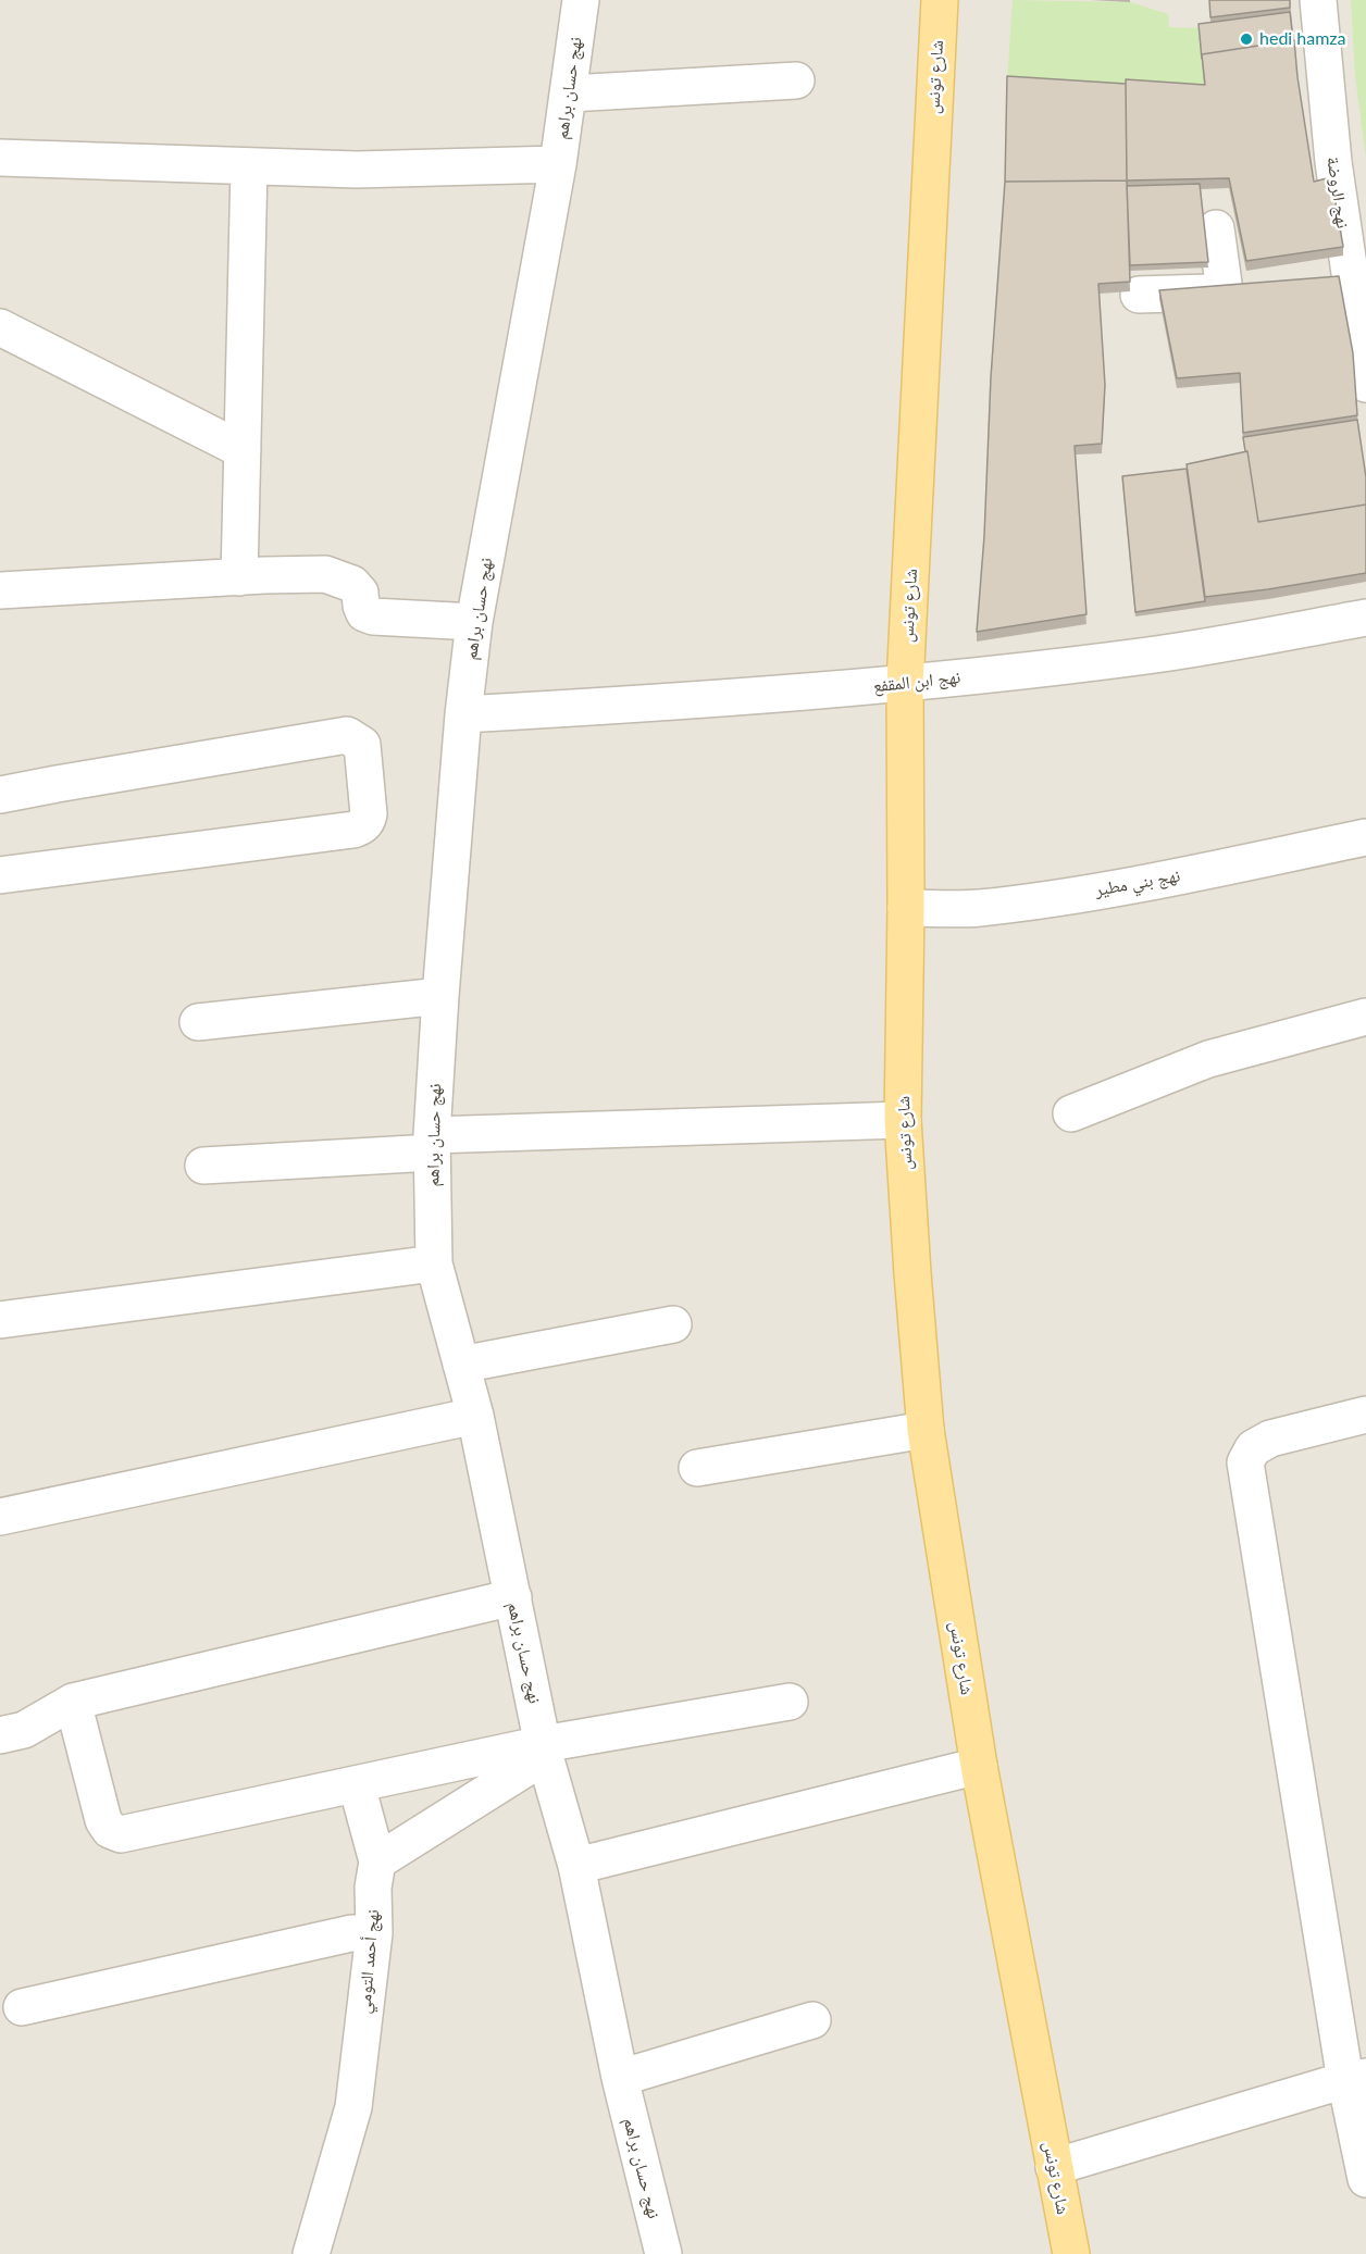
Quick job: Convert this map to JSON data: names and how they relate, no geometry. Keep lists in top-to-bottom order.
{
  "streets": {
    "main road": ["شارع تونس"],
    "street": [
      "نهج حسان براهم",
      "نهج الروضة",
      "نهج ابن المقفع",
      "نهج بني مطير",
      "نهج أحمد التومي"
    ]
  },
  "crossings": [
    ["شارع تونس", "نهج ابن المقفع"],
    ["شارع تونس", "نهج بني مطير"],
    ["نهج حسان براهم", "نهج ابن المقفع"]
  ],
  "places": ["hedi hamza"]
}
